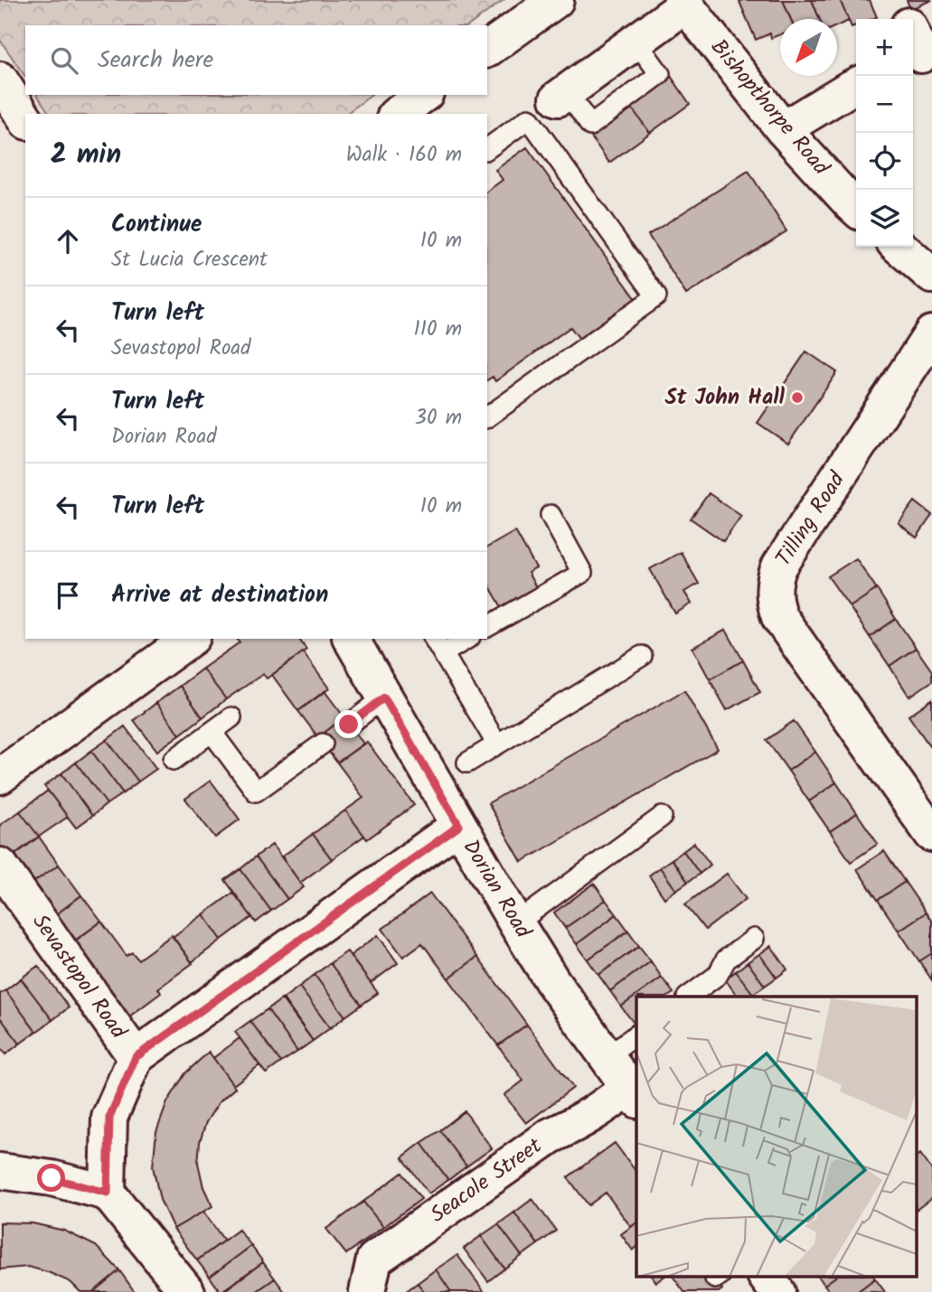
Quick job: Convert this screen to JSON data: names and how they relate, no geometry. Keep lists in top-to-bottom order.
{
  "streets": {
    "street": [
      "Bishopthorpe Road",
      "Tilling Road",
      "Dorian Road",
      "Sevastopol Road",
      "Seacole Street"
    ]
  },
  "crossings": [
    ["Dorian Road", "Sevastopol Road"],
    ["Dorian Road", "Seacole Street"]
  ],
  "places": ["St John Hall"],
  "north": "bottom left",
  "page": {
    "map_buttons": ["+", "−"],
    "search": "Search here",
    "heading": ["2 min", "Walk · 160 m"],
    "list": [
      ["Continue", "St Lucia Crescent", "10 m"],
      ["Turn left", "Sevastopol Road", "110 m"],
      ["Turn left", "Dorian Road", "30 m"],
      ["Turn left", "10 m"],
      "Arrive at destination"
    ]
  }
}
